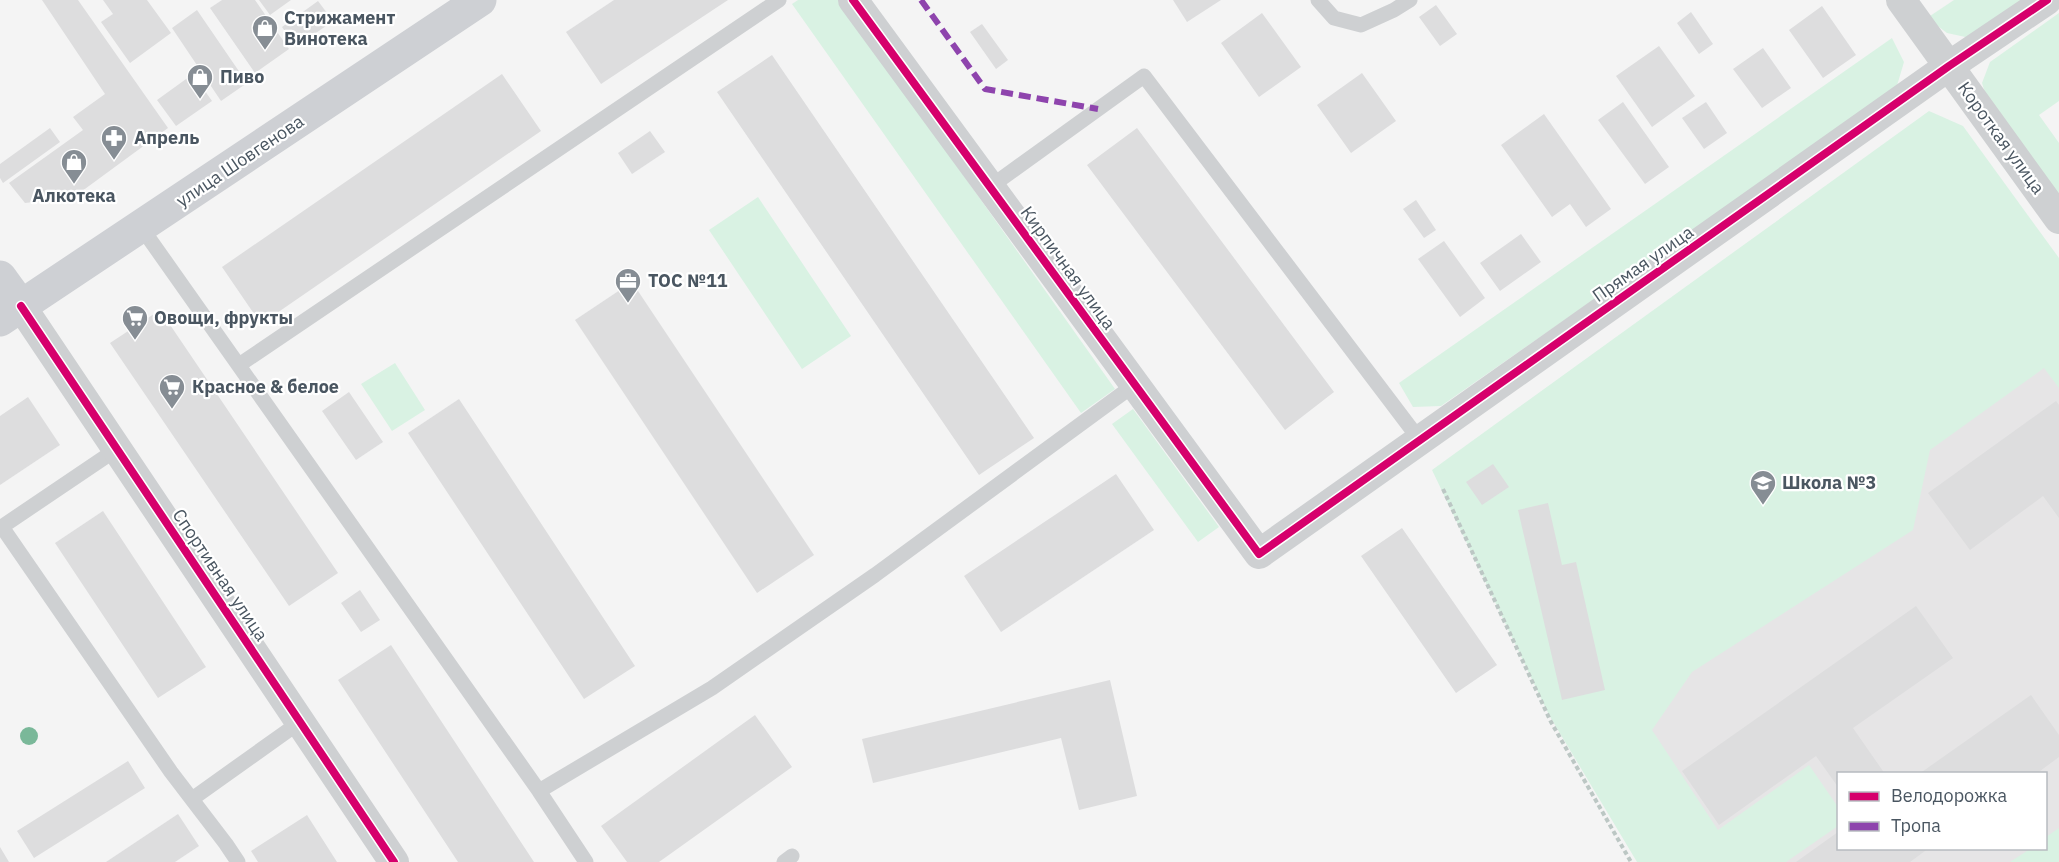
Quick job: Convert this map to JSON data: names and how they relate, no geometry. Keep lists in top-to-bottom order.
{
  "streets": {
    "main road": ["улица Шовгенова", "Спортивная улица"],
    "street": ["Короткая улица", "Прямая улица", "Кирпичная улица"]
  },
  "crossings": [
    ["Короткая улица", "Прямая улица"],
    ["улица Шовгенова", "Спортивная улица"],
    ["Прямая улица", "Кирпичная улица"]
  ],
  "places": {
    "shop": ["Стрижамент Винотека", "Пиво", "Алкотека"],
    "pharmacy": ["Апрель"],
    "office": ["ТОС №11"],
    "supermarket": ["Овощи, фрукты", "Красное & белое"],
    "school or university": ["Школа №3"]
  },
  "legend": ["Велодорожка", "Тропа"]
}
